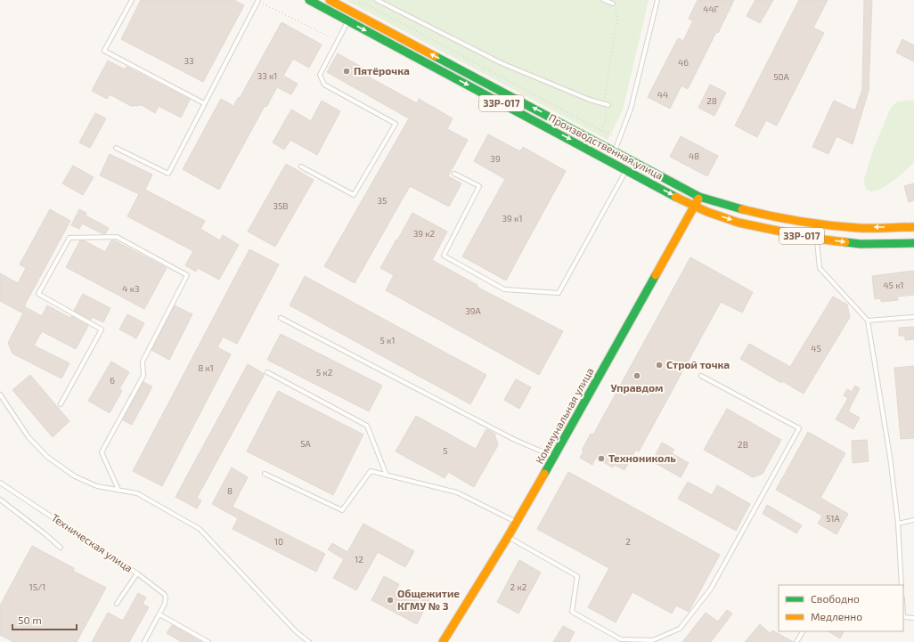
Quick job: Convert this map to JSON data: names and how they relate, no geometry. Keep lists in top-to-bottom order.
{
  "streets": {
    "main road": ["33Р-017", "Производственная улица", "Коммунальная улица"],
    "lane": ["Техническая улица"]
  },
  "crossings": [
    ["Производственная улица", "Коммунальная улица"]
  ],
  "places": [
    "Пятёрочка",
    "Строй точка",
    "Управдом",
    "Технониколь",
    "Общежитие КГМУ № 3"
  ],
  "house_numbers": [
    "44Г",
    "33",
    "46",
    "33 к1",
    "50А",
    "44",
    "28",
    "48",
    "39",
    "35",
    "35В",
    "39 к1",
    "39 к2",
    "45 к1",
    "4 к3",
    "39А",
    "5 к1",
    "45",
    "8 к1",
    "5 к2",
    "6",
    "5А",
    "2В",
    "5",
    "8",
    "51А",
    "10",
    "2",
    "12",
    "15/1",
    "2 к2"
  ],
  "legend": ["Свободно", "Медленно"],
  "scale_bar": "50 m"
}
